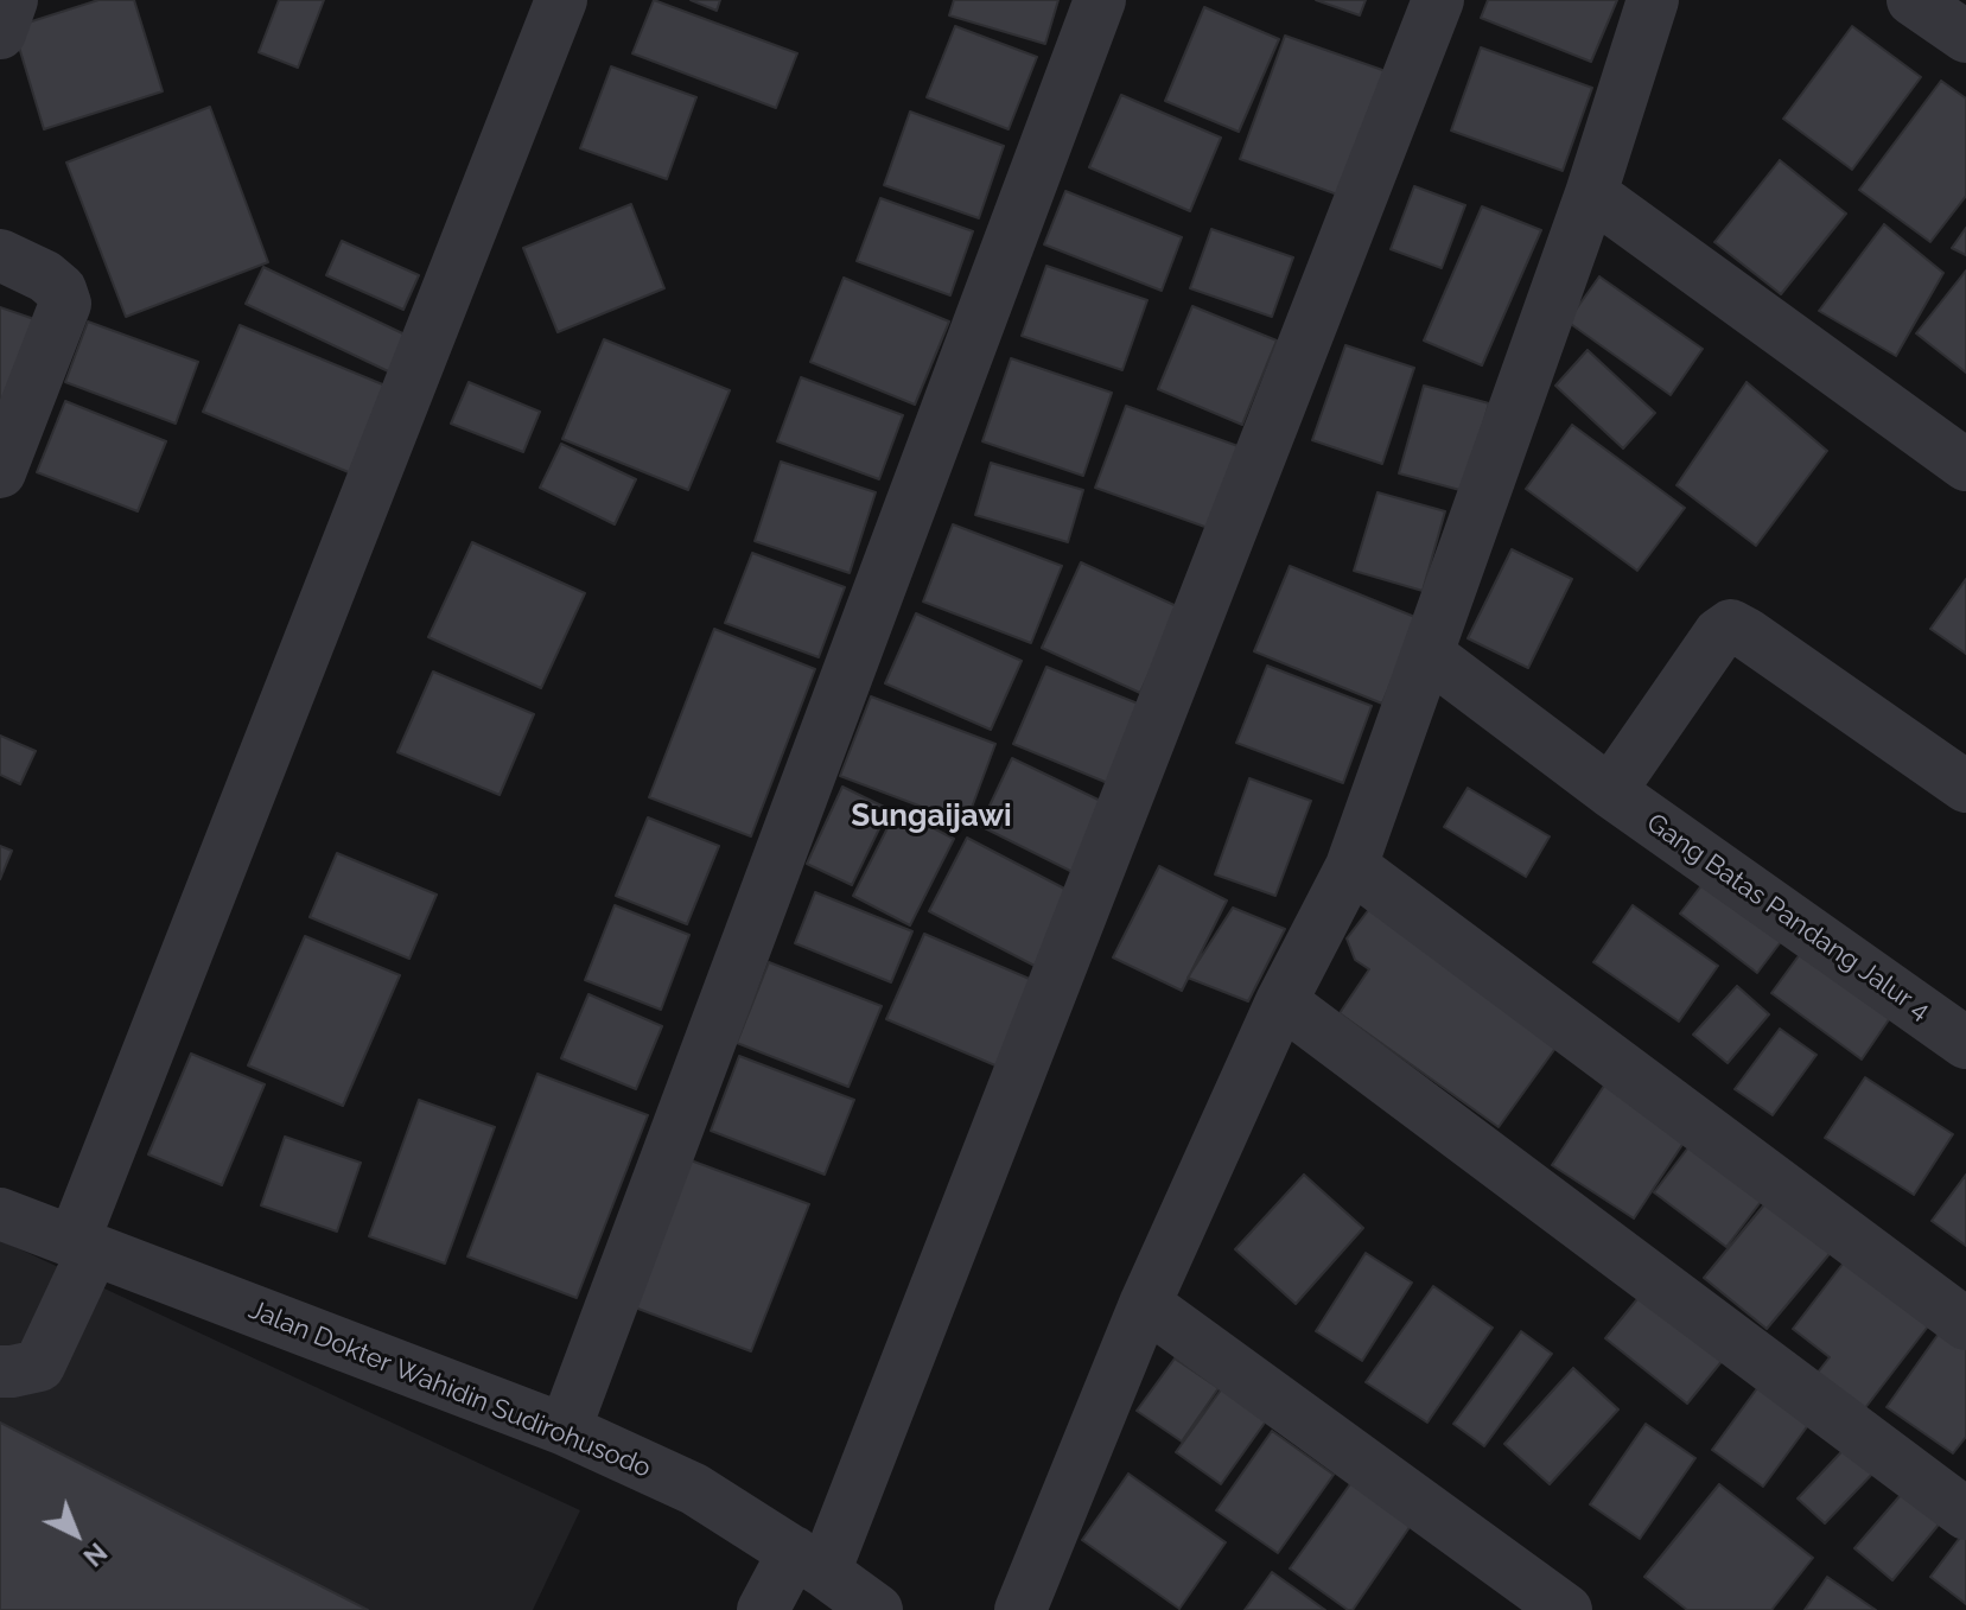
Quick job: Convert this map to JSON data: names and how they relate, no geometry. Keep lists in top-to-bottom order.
{
  "streets": {
    "street": ["Gang Batas Pandang Jalur 4", "Jalan Dokter Wahidin Sudirohusodo"]
  },
  "districts": ["Sungaijawi"],
  "north": "bottom right"
}
